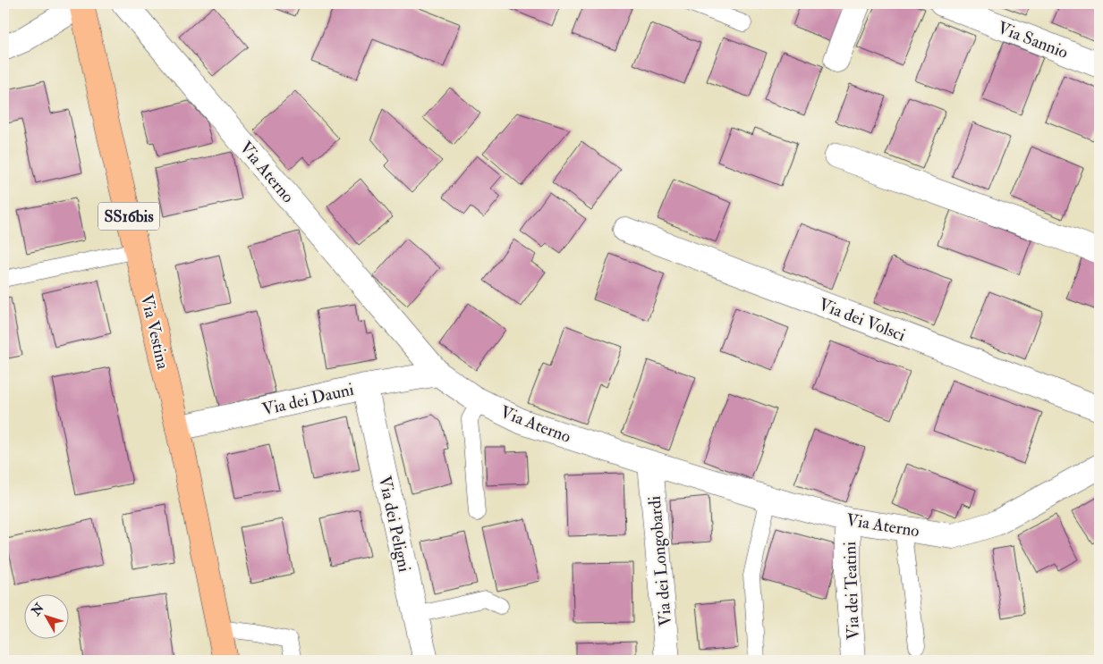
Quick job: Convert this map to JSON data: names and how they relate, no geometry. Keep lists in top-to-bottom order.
{
  "streets": {
    "main road": ["SS16bis", "Via Vestina"],
    "street": [
      "Via Sannio",
      "Via Aterno",
      "Via dei Volsci",
      "Via dei Dauni",
      "Via dei Peligni",
      "Via dei Longobardi",
      "Via dei Teatini"
    ]
  },
  "crossings": [
    ["Via Aterno", "Via dei Dauni"],
    ["Via Aterno", "Via dei Longobardi"],
    ["Via Aterno", "Via dei Teatini"],
    ["Via Vestina", "Via dei Dauni"],
    ["Via dei Dauni", "Via dei Peligni"]
  ],
  "north": "top left"
}
